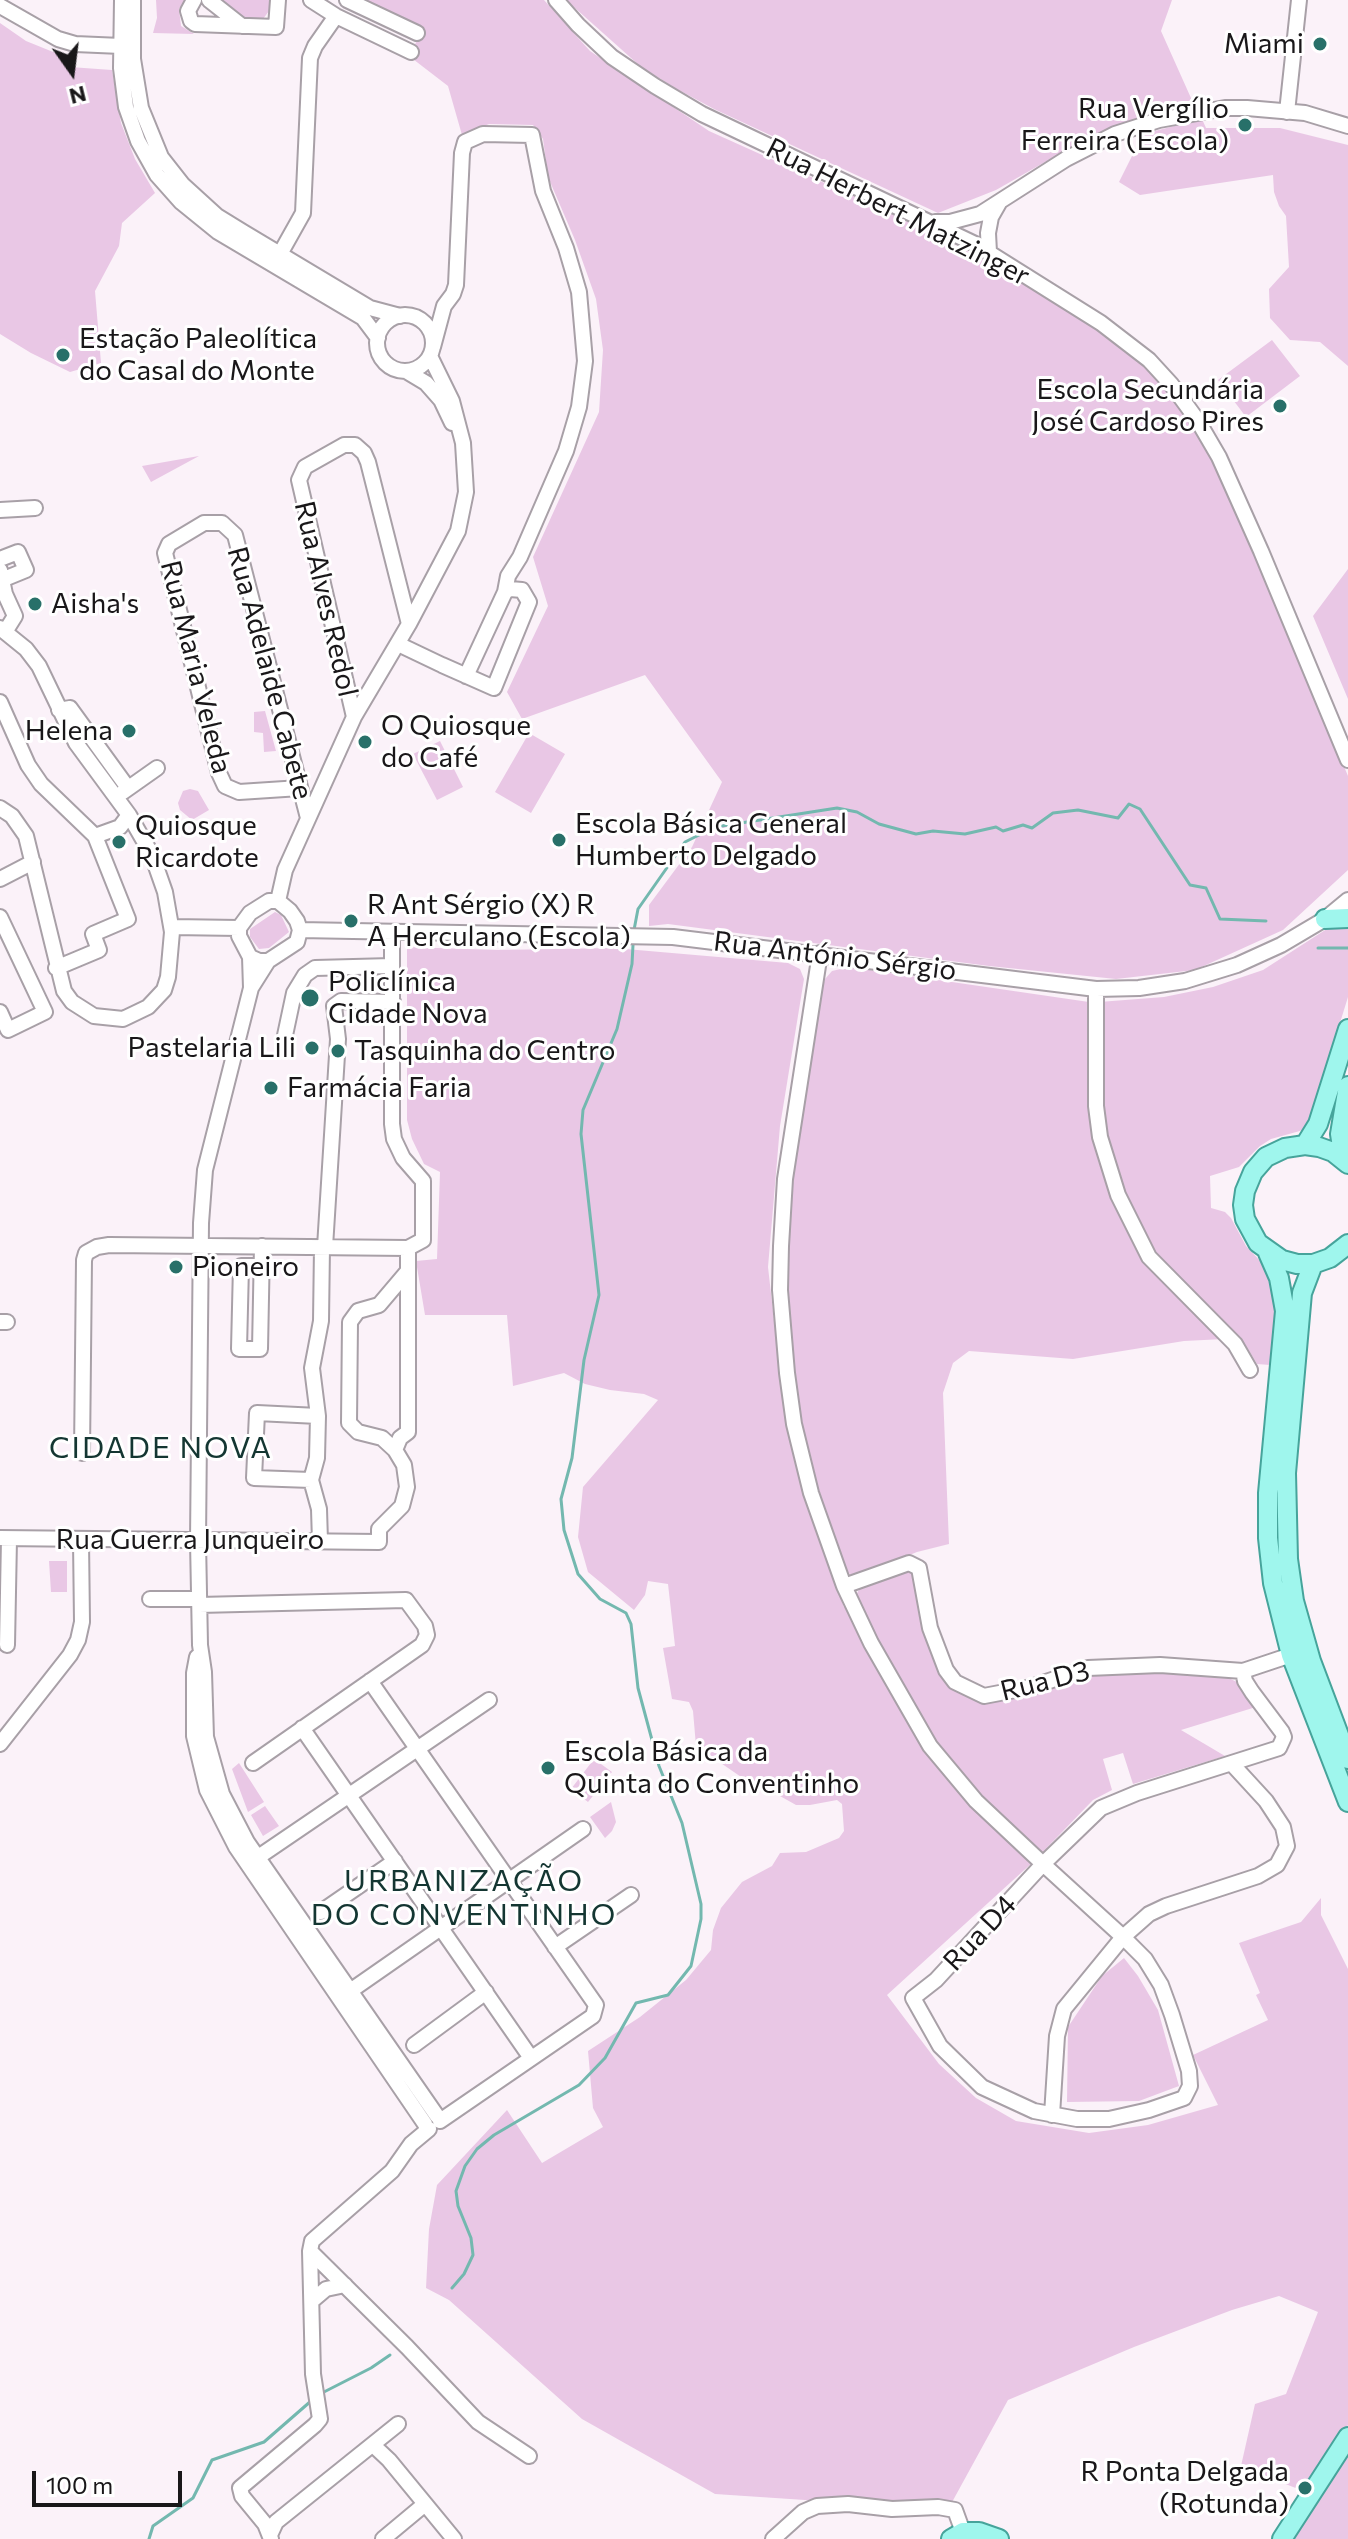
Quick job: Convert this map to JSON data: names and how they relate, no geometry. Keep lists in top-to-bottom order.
{
  "streets": {
    "street": [
      "Rua Herbert Matzinger",
      "Rua Alves Redol",
      "Rua Maria Veleda",
      "Rua Adelaide Cabete",
      "Rua António Sérgio",
      "Rua Guerra Junqueiro",
      "Rua D3",
      "Rua D4"
    ]
  },
  "crossings": [
    ["Rua Maria Veleda", "Rua Adelaide Cabete"],
    ["Rua D3", "Rua D4"]
  ],
  "districts": ["CIDADE NOVA", "URBANIZAÇÃO DO CONVENTINHO"],
  "places": [
    "Miami",
    "Rua Vergílio Ferreira (Escola)",
    "Estação Paleolítica do Casal do Monte",
    "Escola Secundária José Cardoso Pires",
    "Aisha's",
    "Helena",
    "O Quiosque do Café",
    "Escola Básica General Humberto Delgado",
    "Quiosque Ricardote",
    "R Ant Sérgio (X) R A Herculano (Escola)",
    "Policlínica Cidade Nova",
    "Pastelaria Lili",
    "Tasquinha do Centro",
    "Farmácia Faria",
    "Pioneiro",
    "Escola Básica da Quinta do Conventinho",
    "R Ponta Delgada (Rotunda)"
  ],
  "scale_bar": "100 m",
  "north": "bottom"
}
